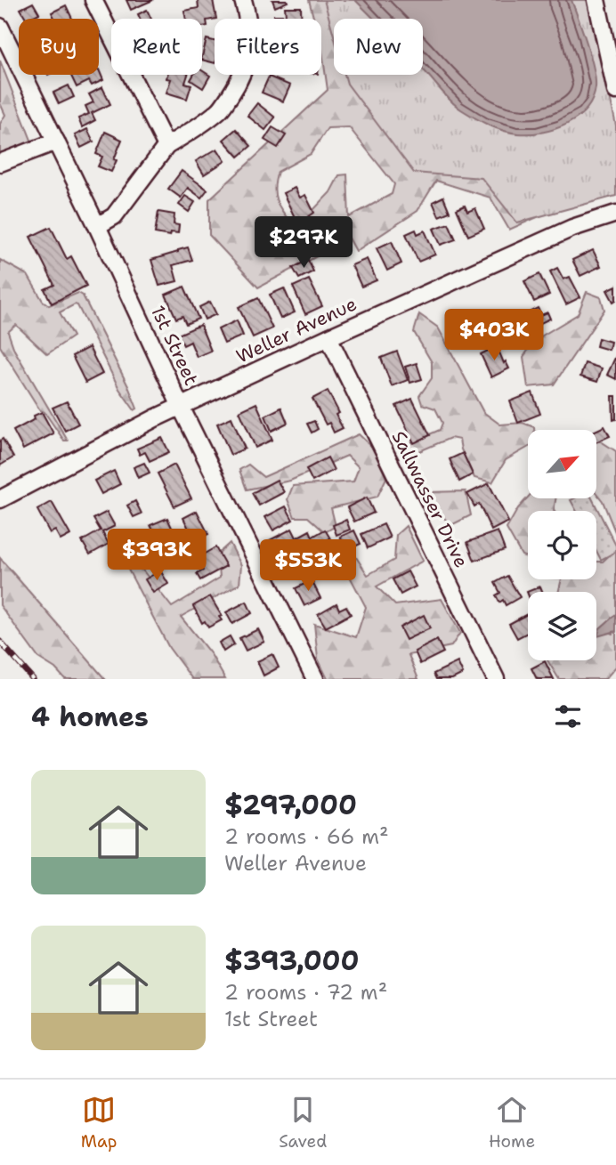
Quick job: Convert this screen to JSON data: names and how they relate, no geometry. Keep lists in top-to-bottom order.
{
  "streets": {
    "street": ["Weller Avenue", "1st Street", "Sallwasser Drive"]
  },
  "crossings": [
    ["Weller Avenue", "1st Street"],
    ["Weller Avenue", "Sallwasser Drive"]
  ],
  "north": "top right",
  "page": {
    "chip": [
      "Buy",
      "Rent",
      "Filters",
      "New"
    ],
    "price": [
      "$297K",
      "$403K",
      "$393K",
      "$553K"
    ],
    "heading": "4 homes",
    "list": [
      {
        "name": "$297,000",
        "note": "2 rooms · 66 m² · Weller Avenue"
      },
      {
        "name": "$393,000",
        "note": "2 rooms · 72 m² · 1st Street"
      }
    ],
    "tabs": ["Map", "Saved", "Home"]
  }
}
